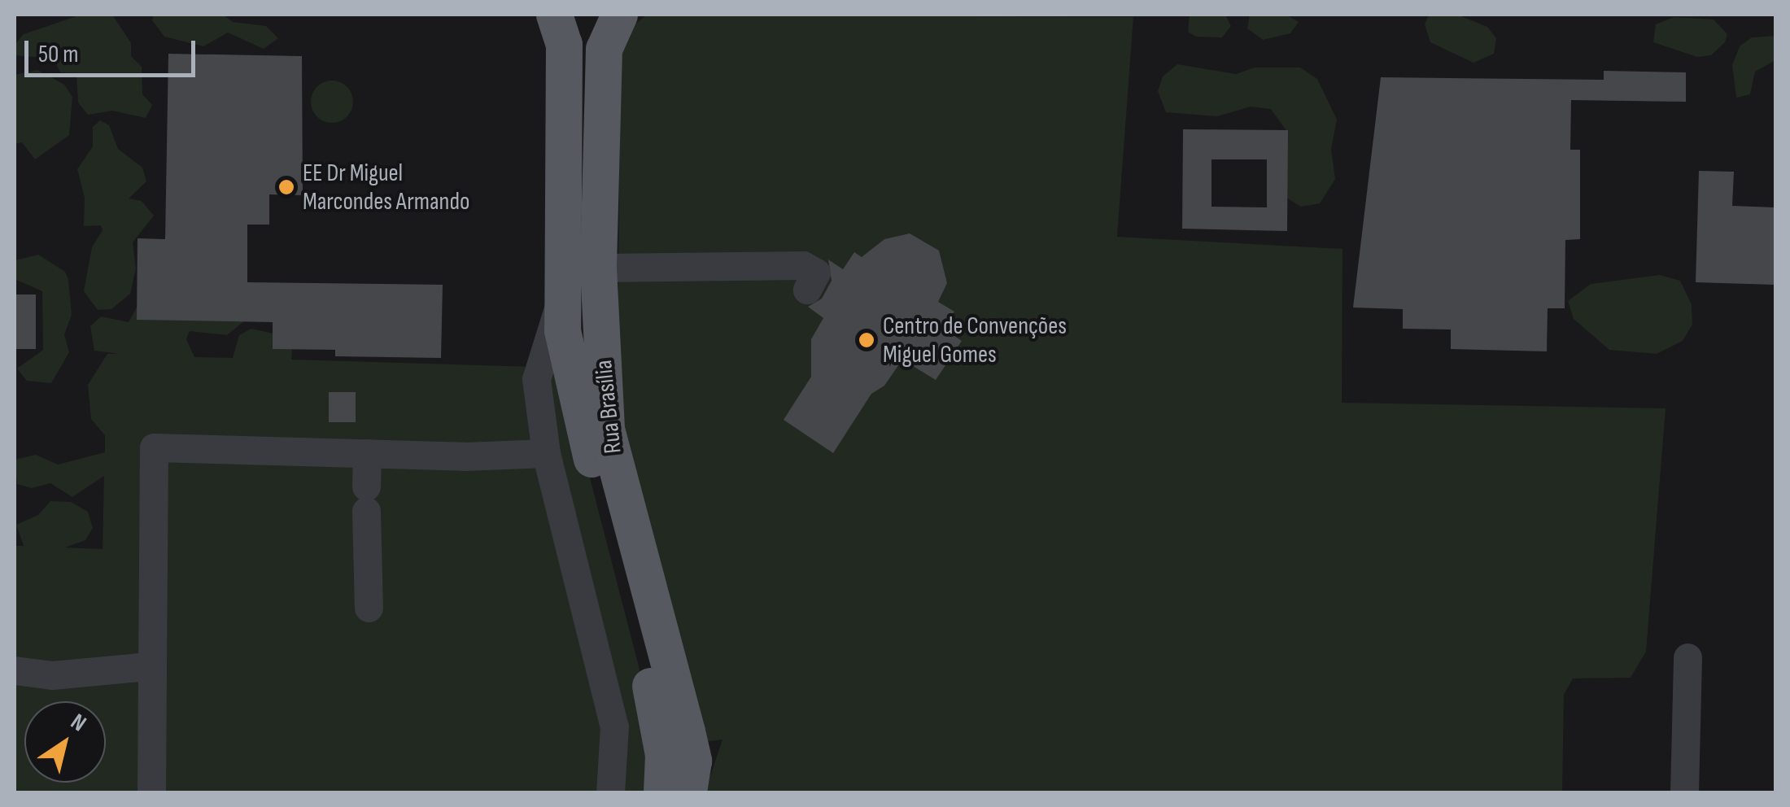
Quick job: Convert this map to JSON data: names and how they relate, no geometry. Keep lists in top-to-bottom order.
{
  "streets": {
    "main road": ["Rua Brasília"]
  },
  "places": ["EE Dr Miguel Marcondes Armando", "Centro de Convenções Miguel Gomes"],
  "scale_bar": "50 m",
  "north": "top right"
}
